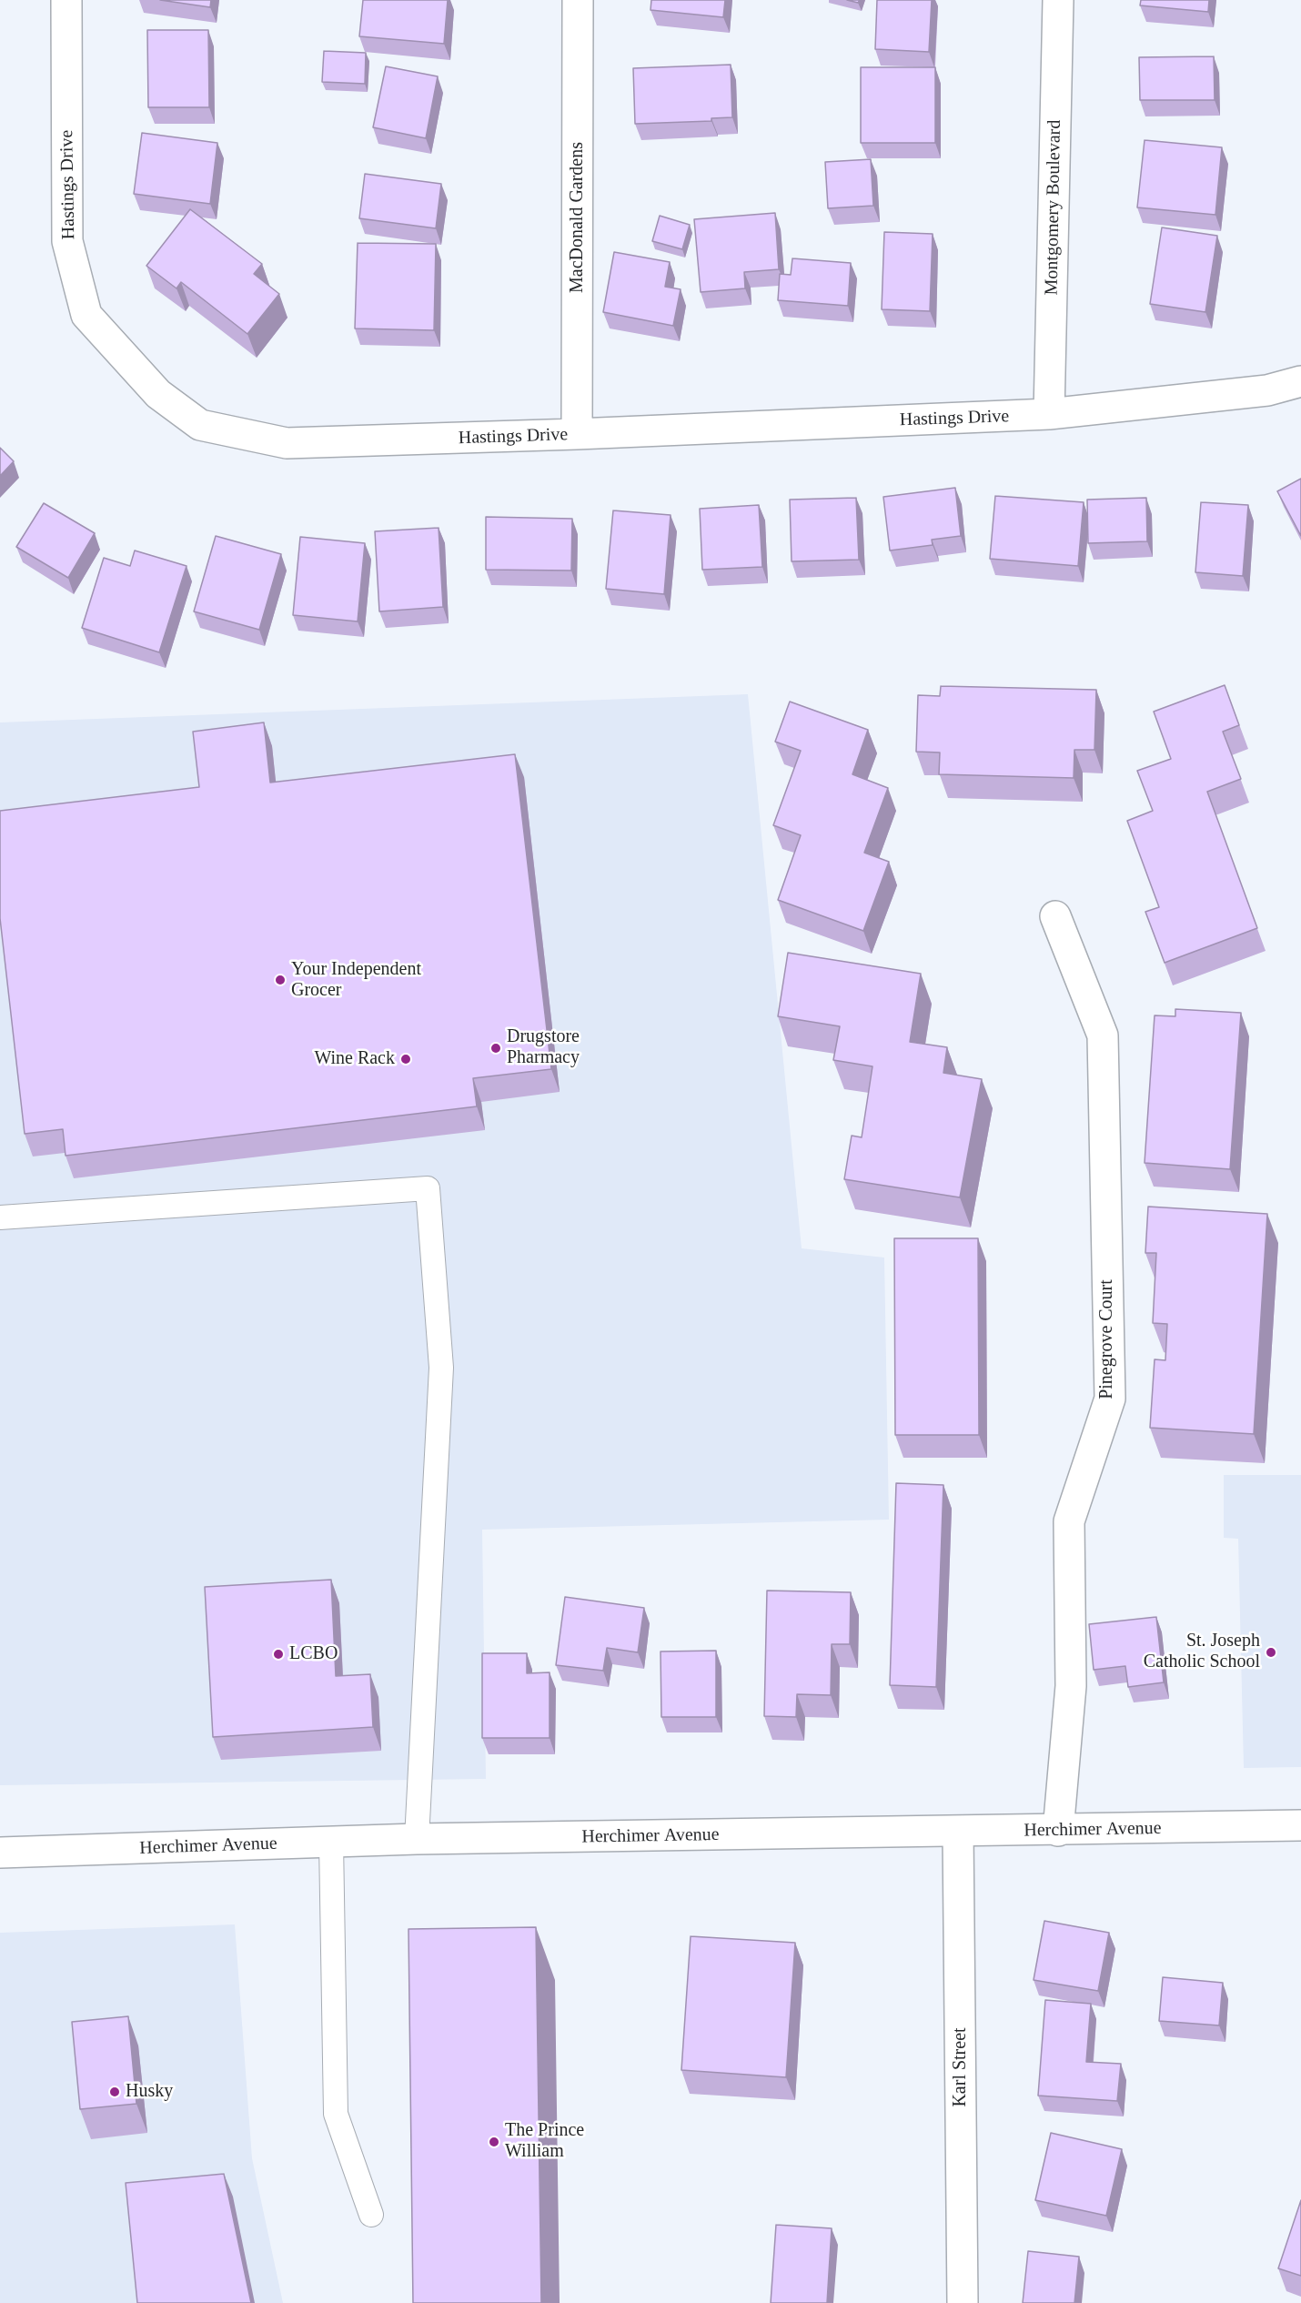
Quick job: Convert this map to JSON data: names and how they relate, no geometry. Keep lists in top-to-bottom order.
{
  "streets": {
    "street": [
      "Hastings Drive",
      "Montgomery Boulevard",
      "MacDonald Gardens",
      "Pinegrove Court",
      "Herchimer Avenue",
      "Karl Street"
    ]
  },
  "crossings": [
    ["Hastings Drive", "Montgomery Boulevard"],
    ["Hastings Drive", "MacDonald Gardens"],
    ["Pinegrove Court", "Herchimer Avenue"],
    ["Herchimer Avenue", "Karl Street"]
  ],
  "places": [
    "Your Independent Grocer",
    "Drugstore Pharmacy",
    "Wine Rack",
    "St. Joseph Catholic School",
    "LCBO",
    "Husky",
    "The Prince William"
  ]
}
